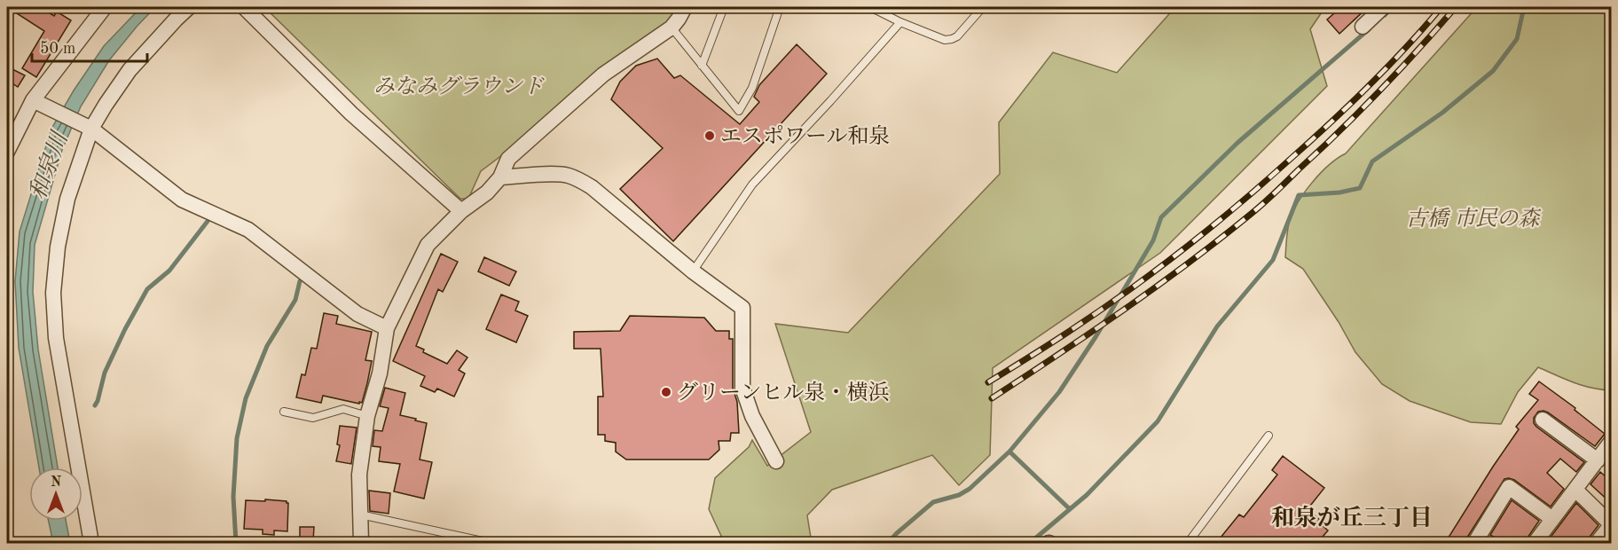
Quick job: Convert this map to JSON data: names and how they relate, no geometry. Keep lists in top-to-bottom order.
{
  "districts": ["和泉が丘三丁目"],
  "water": ["和泉川"],
  "parks": ["みなみグラウンド", "古橋 市民の森"],
  "places": ["エスポワール和泉", "グリーンヒル泉・横浜"],
  "scale_bar": "50 m",
  "north": "top"
}
